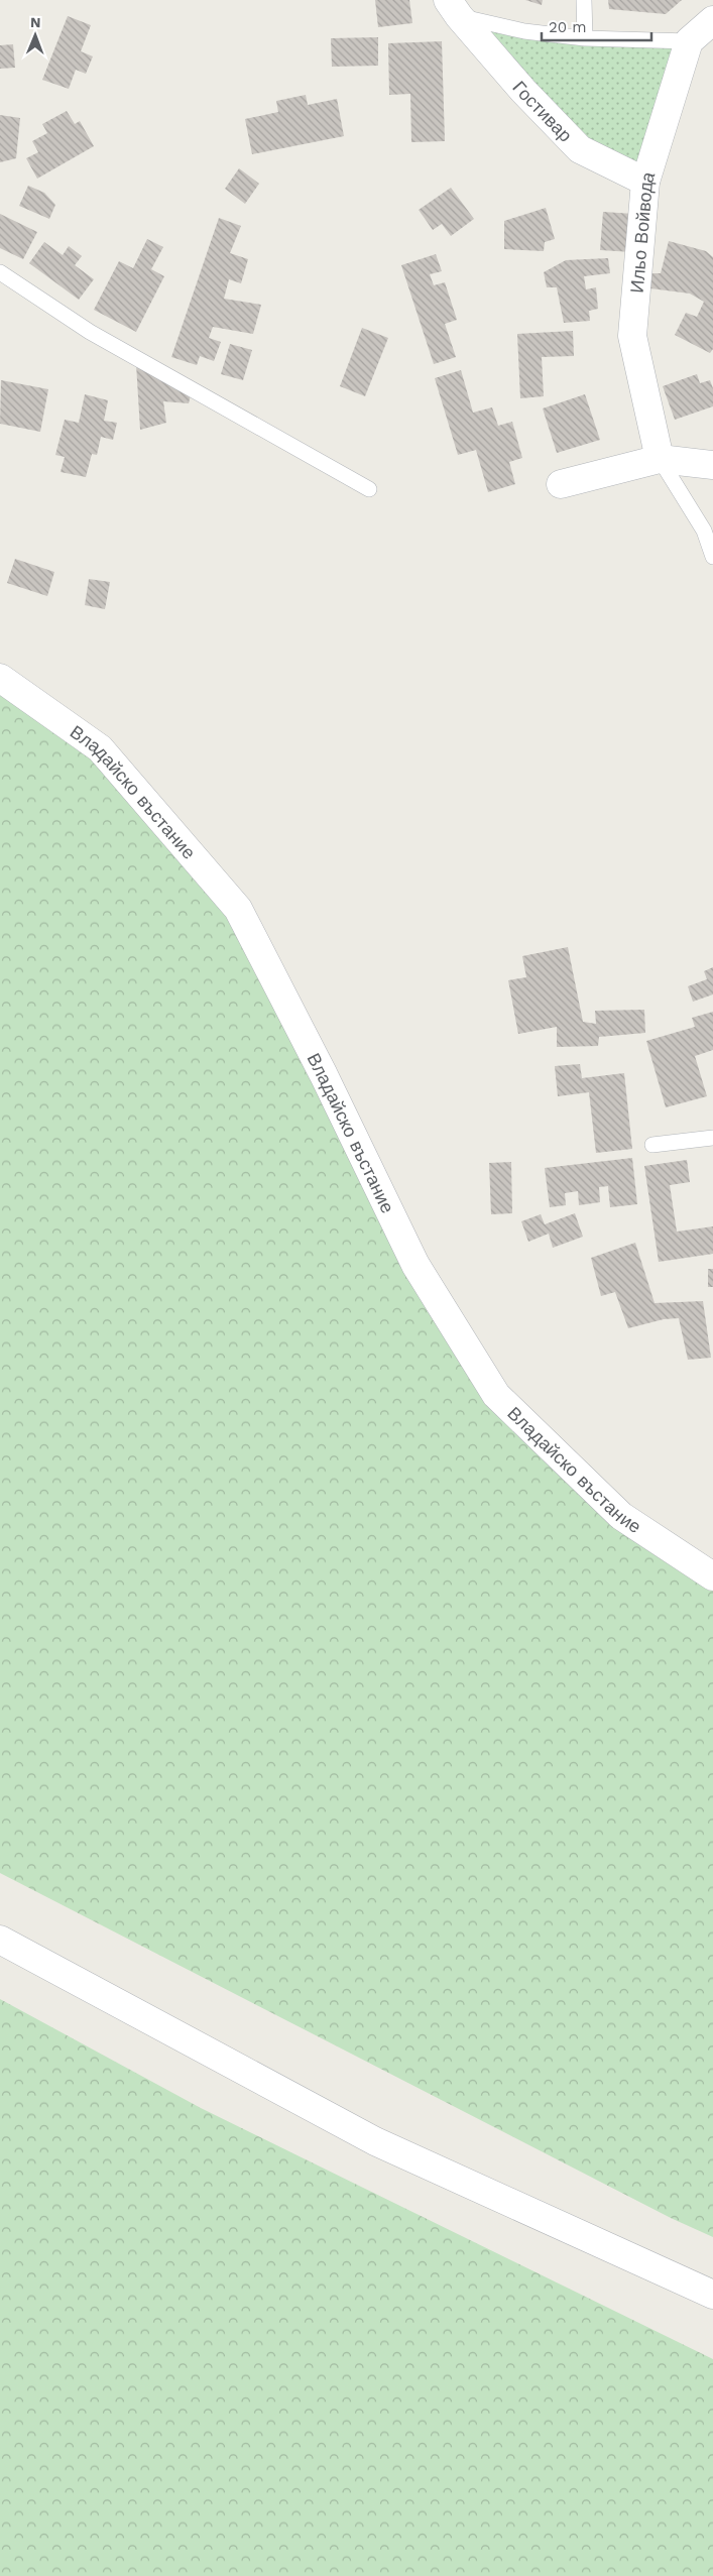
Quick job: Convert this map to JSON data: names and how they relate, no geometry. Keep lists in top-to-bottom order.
{
  "streets": {
    "street": ["Гостивар", "Ильо Войвода", "Владайско въстание"]
  },
  "crossings": [
    ["Гостивар", "Ильо Войвода"]
  ],
  "scale_bar": "20 m",
  "north": "top"
}
